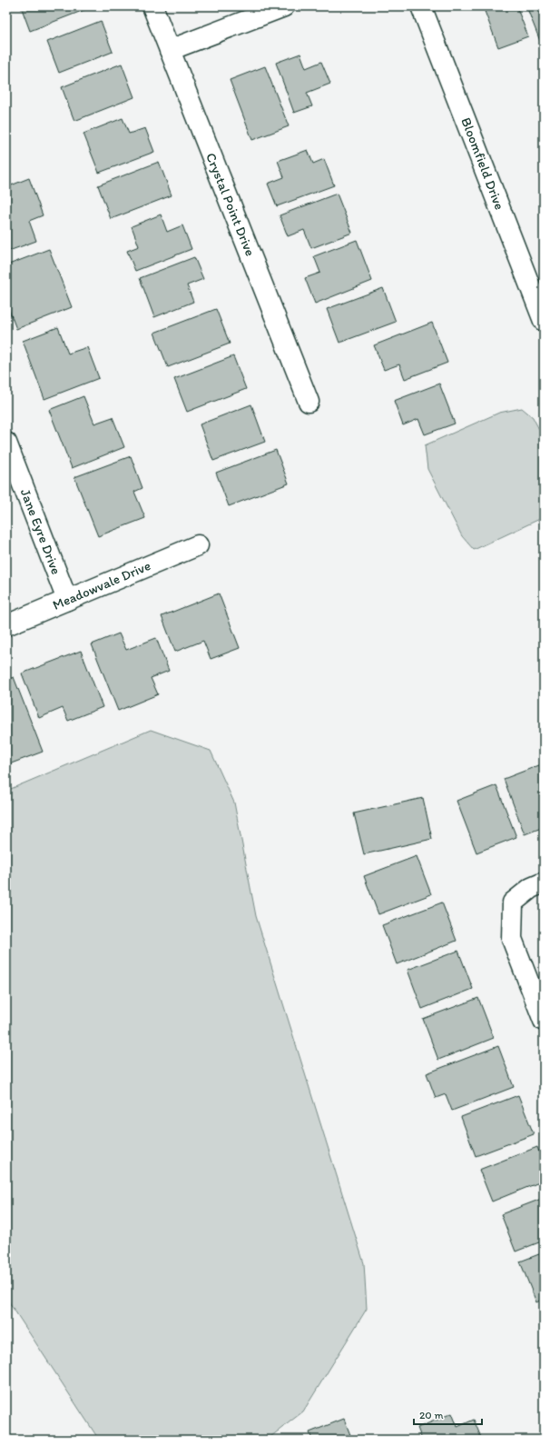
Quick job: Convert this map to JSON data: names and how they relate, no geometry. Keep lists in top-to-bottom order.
{
  "streets": {
    "street": [
      "Bloomfield Drive",
      "Crystal Point Drive",
      "Jane Eyre Drive",
      "Meadowvale Drive"
    ]
  },
  "crossings": [
    ["Jane Eyre Drive", "Meadowvale Drive"]
  ],
  "scale_bar": "20 m"
}
